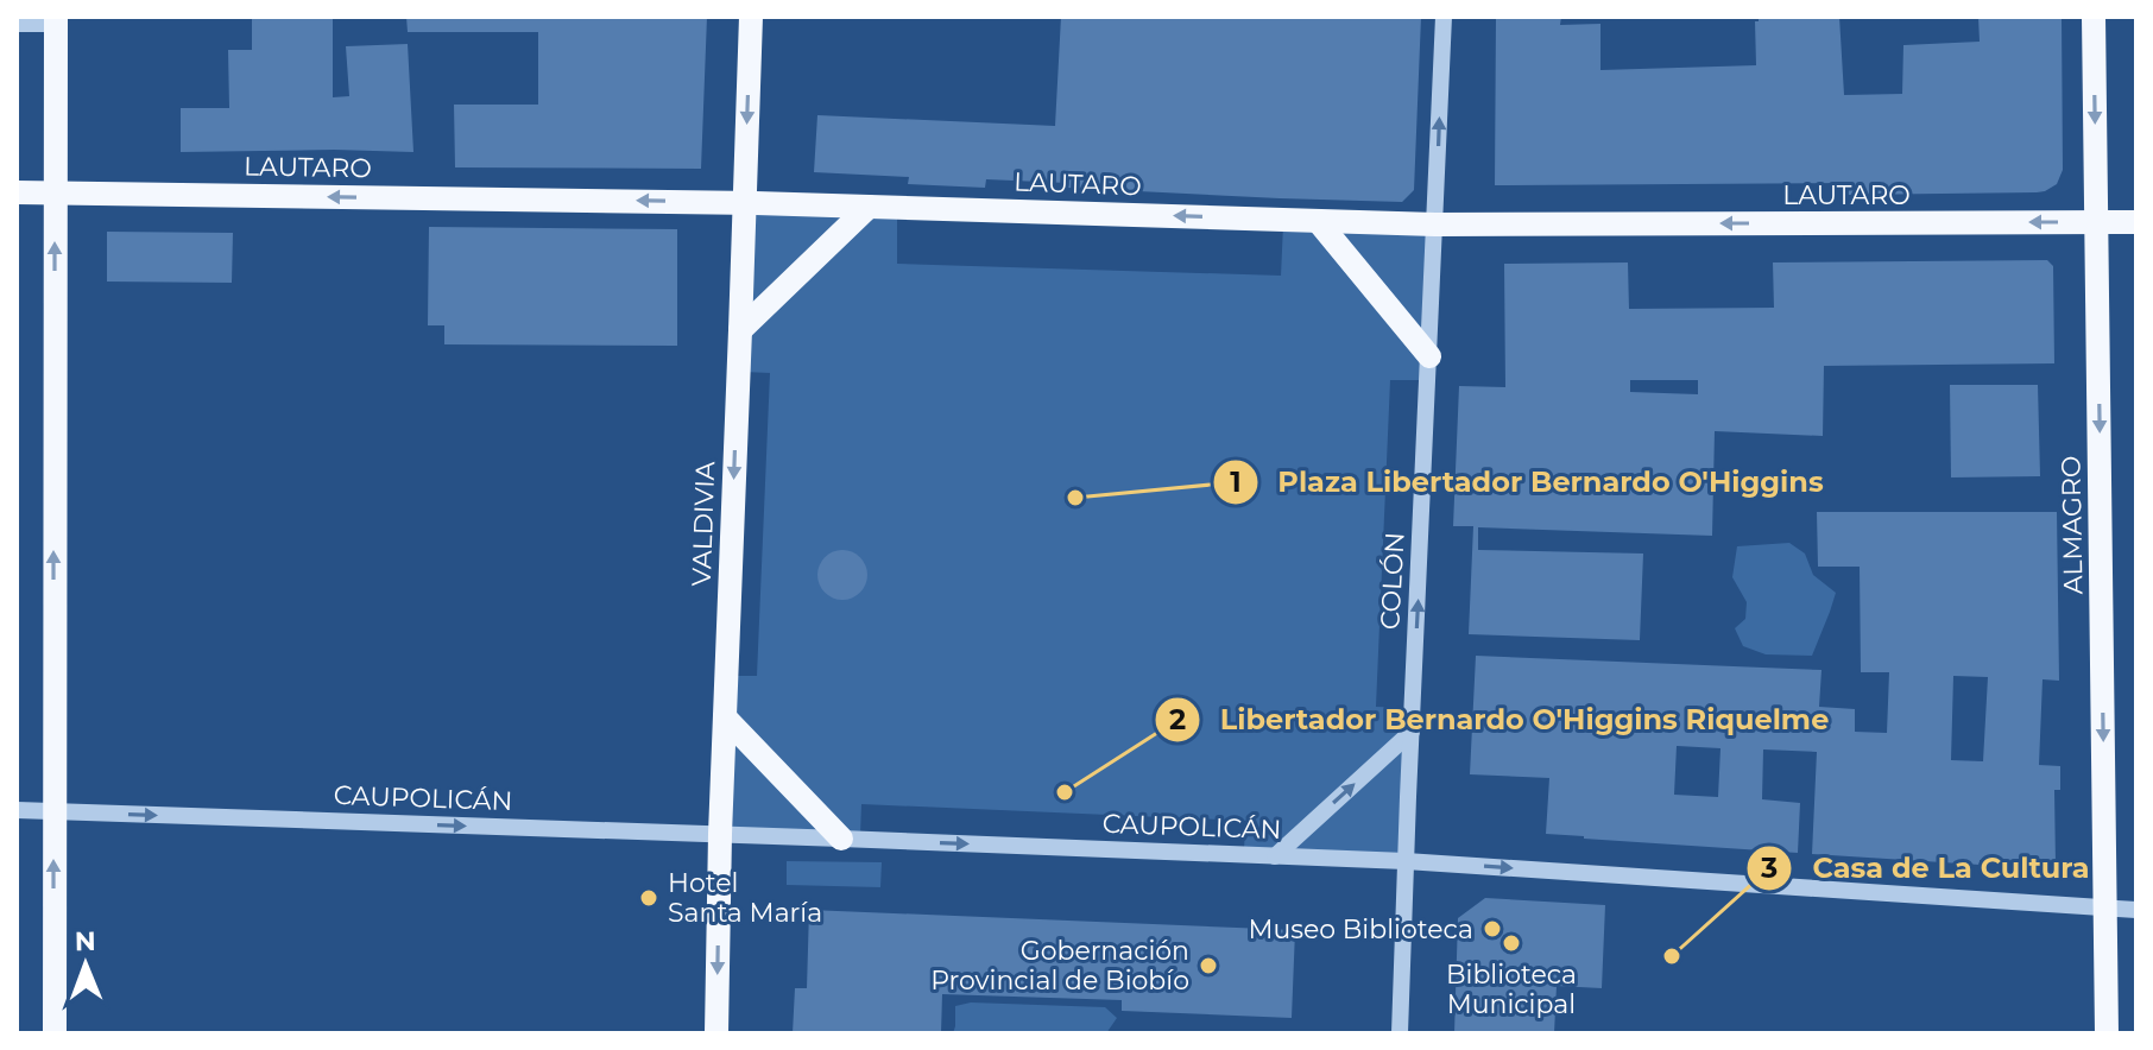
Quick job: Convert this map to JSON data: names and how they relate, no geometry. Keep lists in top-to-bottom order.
{
  "streets": {
    "main road": ["LAUTARO", "VALDIVIA", "ALMAGRO"],
    "street": ["COLÓN", "CAUPOLICÁN"]
  },
  "crossings": [
    ["LAUTARO", "VALDIVIA"],
    ["LAUTARO", "ALMAGRO"],
    ["LAUTARO", "COLÓN"],
    ["VALDIVIA", "CAUPOLICÁN"],
    ["ALMAGRO", "CAUPOLICÁN"],
    ["COLÓN", "CAUPOLICÁN"]
  ],
  "one_way": [
    "LAUTARO",
    "VALDIVIA",
    "ALMAGRO",
    "COLÓN",
    "CAUPOLICÁN"
  ],
  "places": [
    "Plaza Libertador Bernardo O'Higgins",
    "Libertador Bernardo O'Higgins Riquelme",
    "Hotel Santa María",
    "Museo Biblioteca",
    "Biblioteca Municipal",
    "Casa de La Cultura",
    "Gobernación Provincial de Biobío"
  ],
  "north": "top"
}
